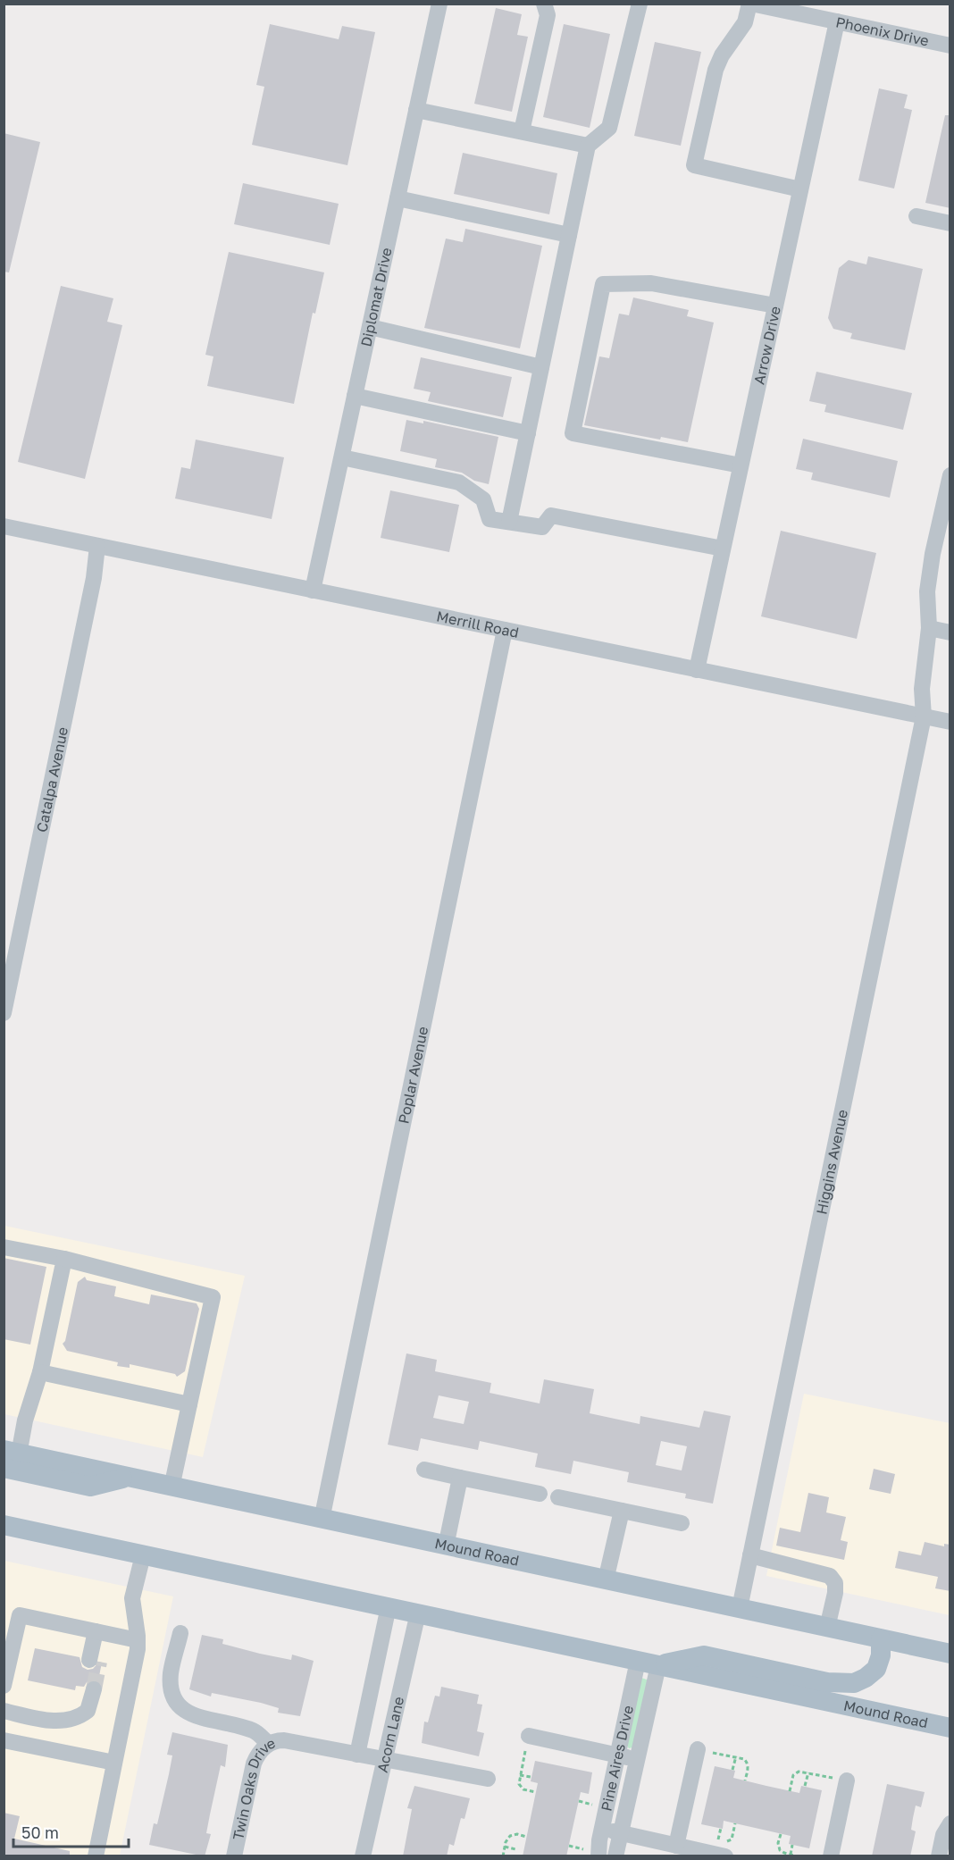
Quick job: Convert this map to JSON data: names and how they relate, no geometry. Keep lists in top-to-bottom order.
{
  "streets": {
    "main road": ["Mound Road"],
    "street": [
      "Phoenix Drive",
      "Diplomat Drive",
      "Arrow Drive",
      "Merrill Road",
      "Catalpa Avenue",
      "Poplar Avenue",
      "Higgins Avenue",
      "Acorn Lane",
      "Pine Aires Drive",
      "Twin Oaks Drive"
    ]
  },
  "crossings": [
    ["Phoenix Drive", "Arrow Drive"],
    ["Diplomat Drive", "Merrill Road"],
    ["Arrow Drive", "Merrill Road"],
    ["Merrill Road", "Catalpa Avenue"],
    ["Merrill Road", "Poplar Avenue"],
    ["Merrill Road", "Higgins Avenue"],
    ["Poplar Avenue", "Mound Road"],
    ["Higgins Avenue", "Mound Road"],
    ["Mound Road", "Acorn Lane"],
    ["Mound Road", "Pine Aires Drive"],
    ["Acorn Lane", "Twin Oaks Drive"]
  ],
  "scale_bar": "50 m"
}
